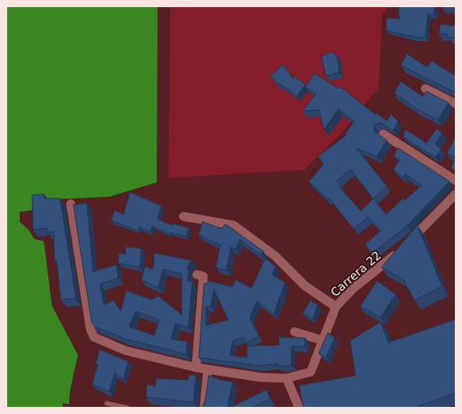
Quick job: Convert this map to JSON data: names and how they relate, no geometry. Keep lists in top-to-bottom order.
{
  "streets": {
    "street": ["Carrera 22"]
  }
}
